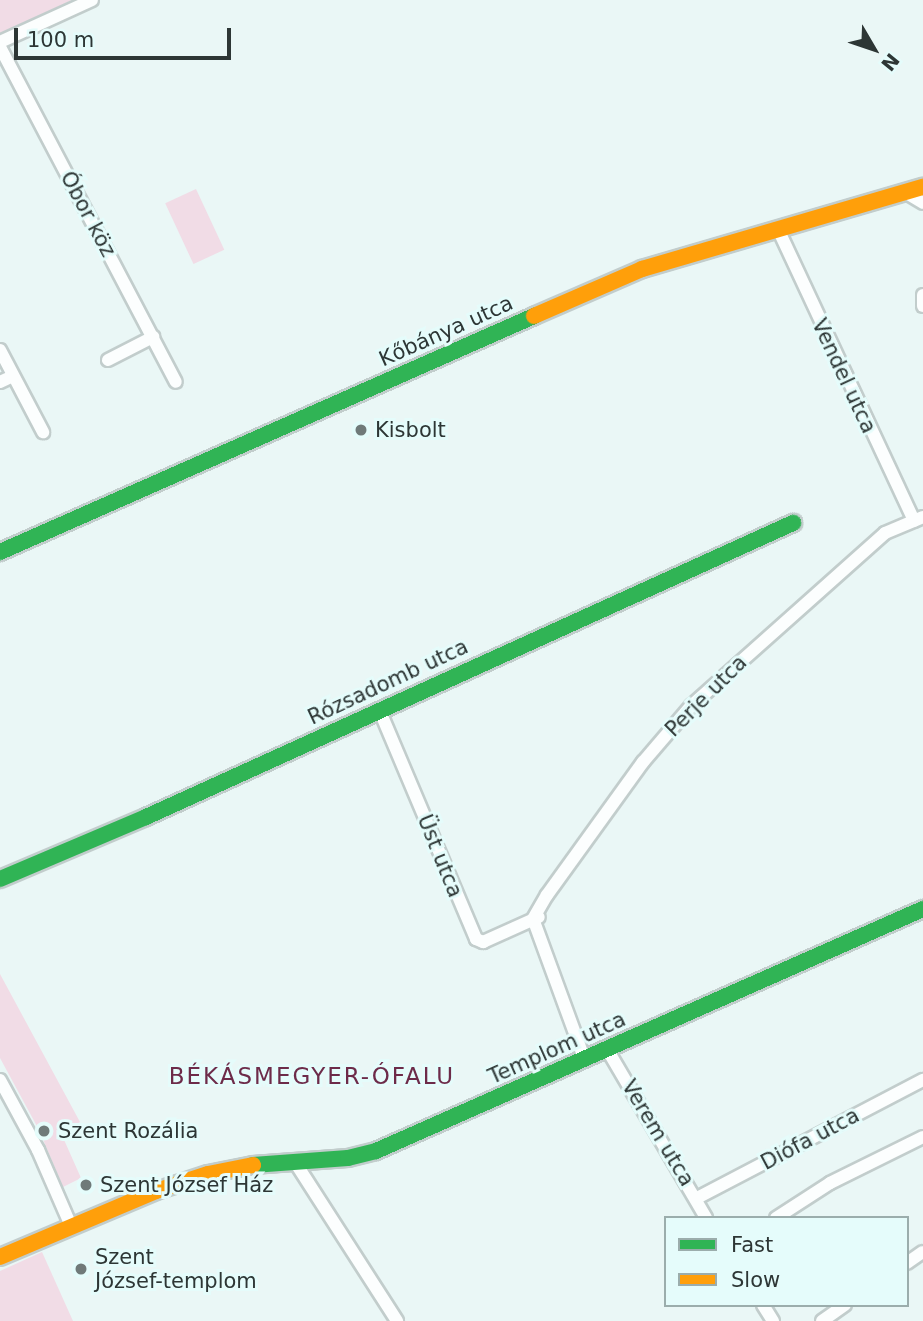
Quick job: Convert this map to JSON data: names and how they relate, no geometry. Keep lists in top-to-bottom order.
{
  "streets": {
    "street": [
      "Óbor köz",
      "Kőbánya utca",
      "Vendel utca",
      "Rózsadomb utca",
      "Perje utca",
      "Üst utca",
      "Templom utca",
      "Verem utca",
      "Diófa utca"
    ]
  },
  "crossings": [
    ["Kőbánya utca", "Vendel utca"],
    ["Vendel utca", "Perje utca"],
    ["Rózsadomb utca", "Üst utca"],
    ["Perje utca", "Üst utca"],
    ["Templom utca", "Verem utca"],
    ["Verem utca", "Diófa utca"]
  ],
  "districts": ["BÉKÁSMEGYER-ÓFALU"],
  "places": [
    "Kisbolt",
    "Szent Rozália",
    "Szent József Ház",
    "Szent József-templom"
  ],
  "legend": ["Fast", "Slow"],
  "scale_bar": "100 m",
  "north": "bottom right"
}
